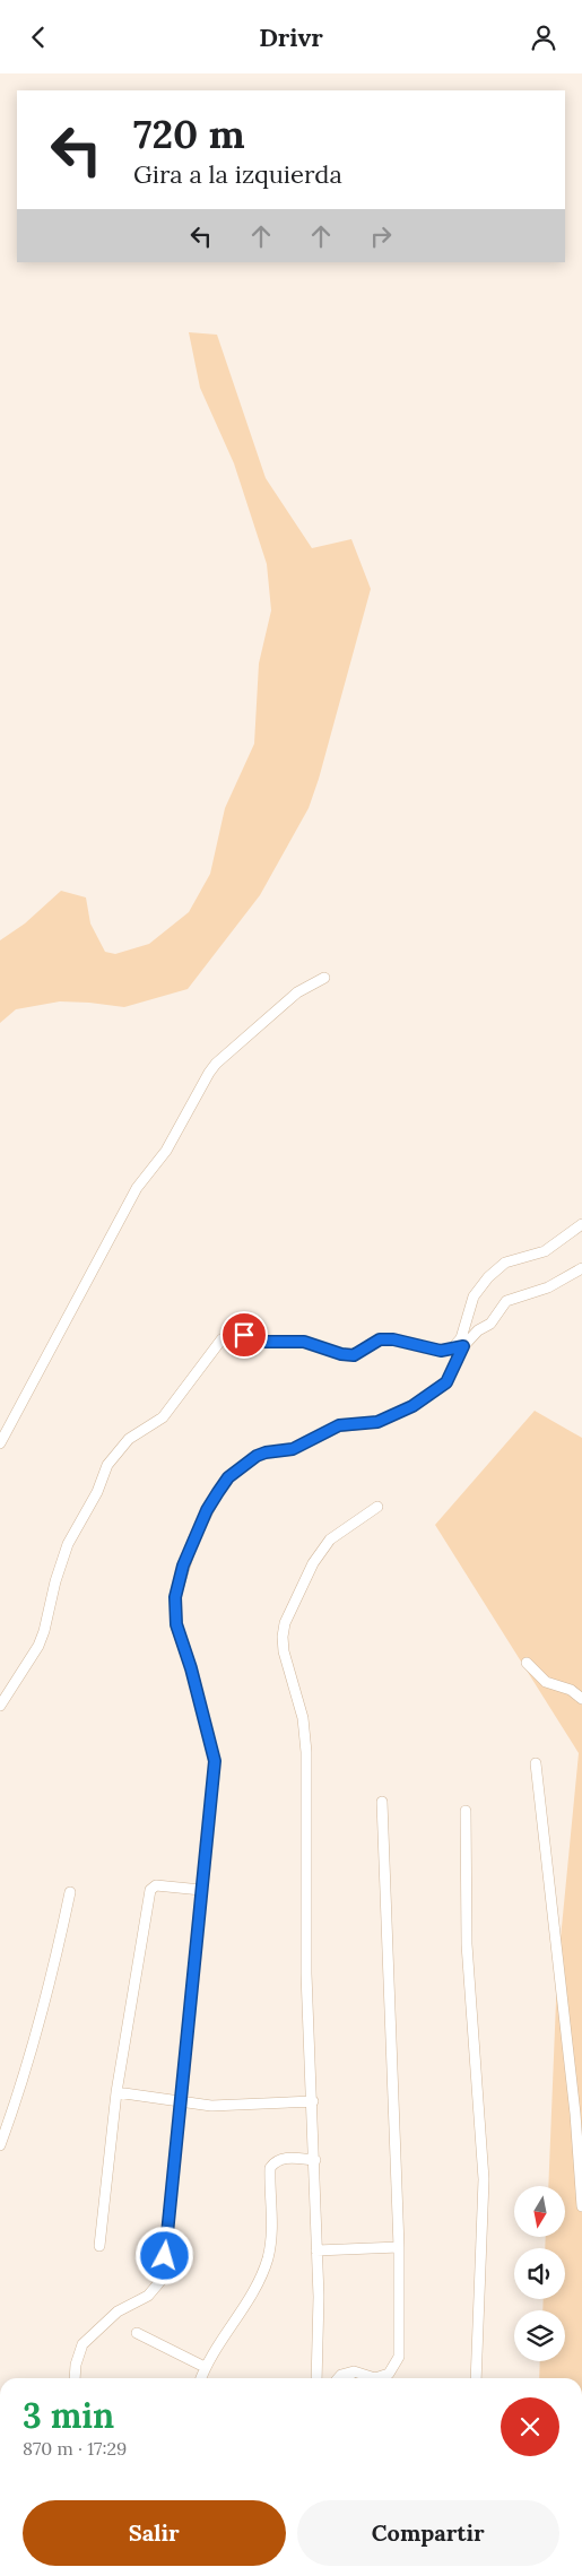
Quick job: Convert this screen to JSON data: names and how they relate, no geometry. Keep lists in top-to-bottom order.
{
  "north": "bottom",
  "page": {
    "header": "Drivr",
    "turn": ["720 m", "Gira a la izquierda"],
    "heading": ["3 min", "870 m · 17:29"],
    "buttons": ["Salir", "Compartir"]
  }
}
